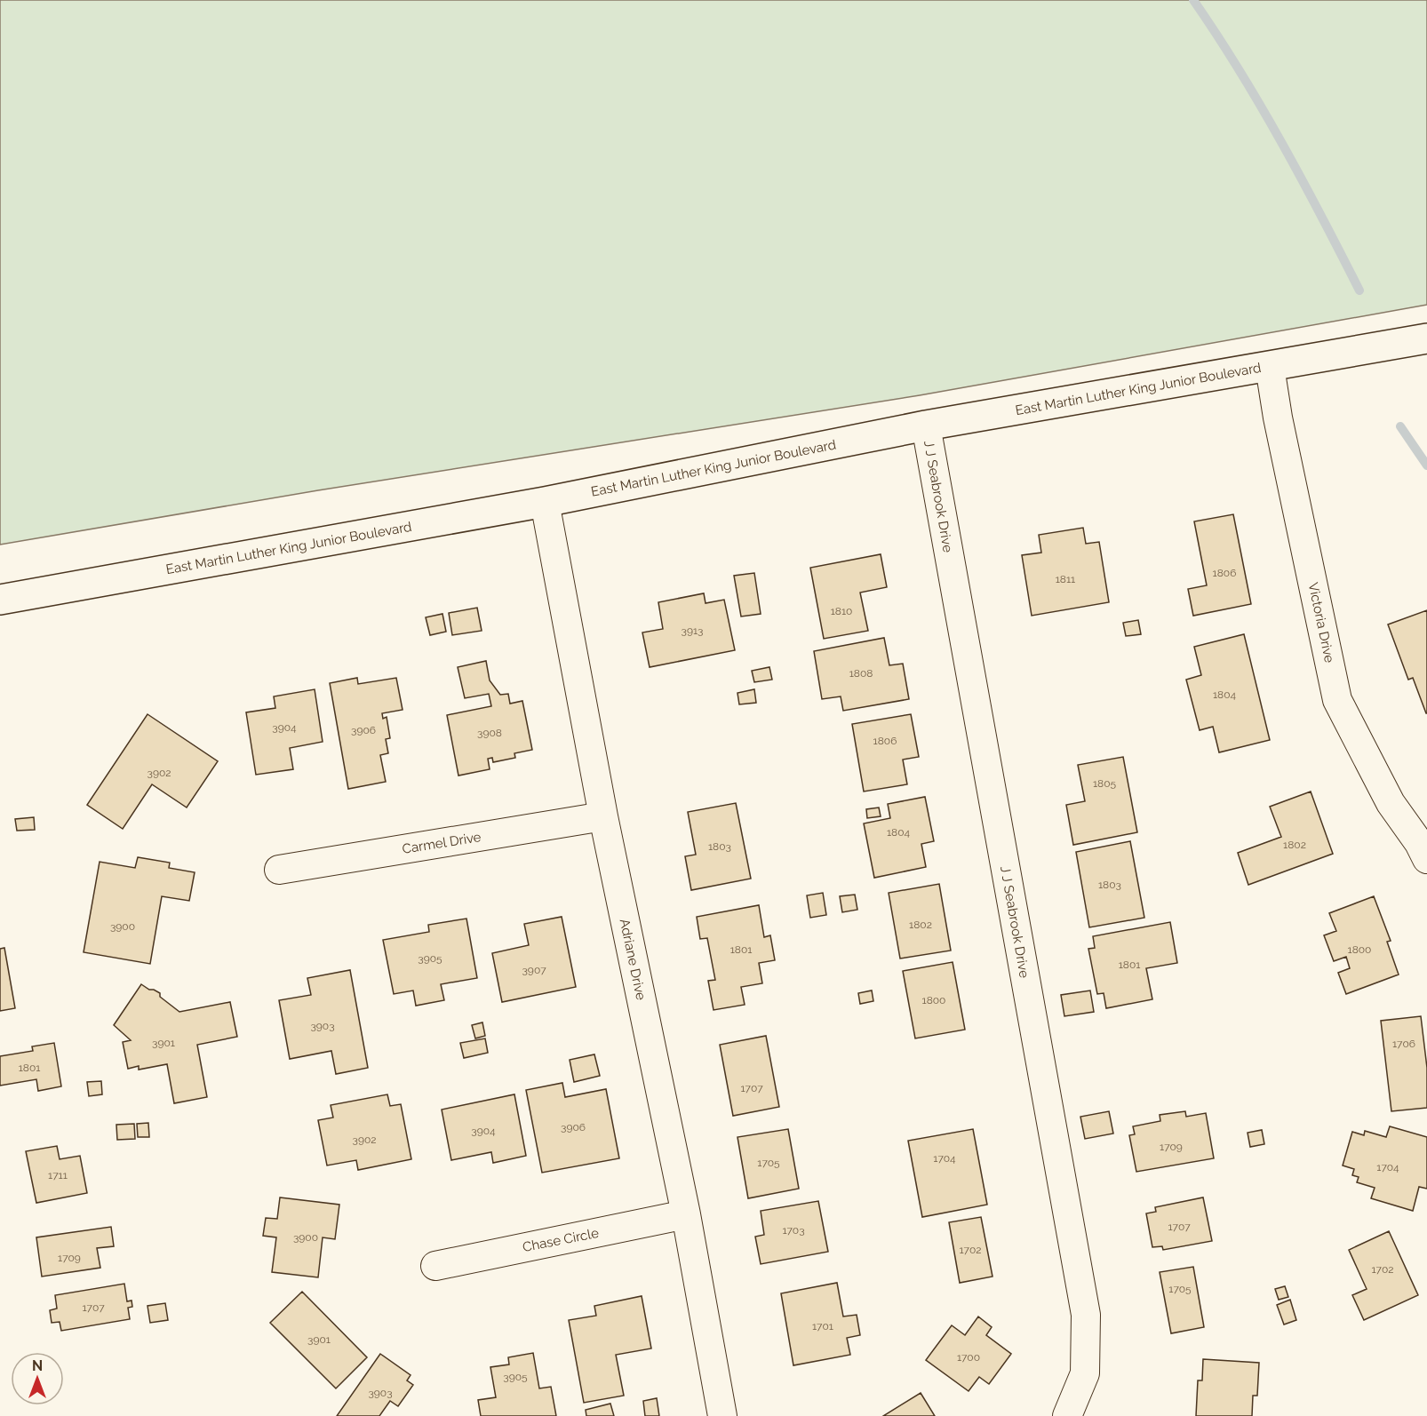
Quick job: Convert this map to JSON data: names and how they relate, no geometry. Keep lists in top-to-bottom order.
{
  "streets": {
    "main road": ["East Martin Luther King Junior Boulevard"],
    "street": [
      "J J Seabrook Drive",
      "Victoria Drive",
      "Carmel Drive",
      "Adriane Drive",
      "Chase Circle"
    ]
  },
  "crossings": [
    ["East Martin Luther King Junior Boulevard", "J J Seabrook Drive"],
    ["East Martin Luther King Junior Boulevard", "Victoria Drive"],
    ["East Martin Luther King Junior Boulevard", "Adriane Drive"],
    ["Carmel Drive", "Adriane Drive"],
    ["Adriane Drive", "Chase Circle"]
  ],
  "house_numbers": [
    "1806",
    "1811",
    "1810",
    "3913",
    "1808",
    "1804",
    "3904",
    "3906",
    "3908",
    "1806",
    "3902",
    "1805",
    "1804",
    "1802",
    "1803",
    "1803",
    "1802",
    "3900",
    "1801",
    "1800",
    "3905",
    "1801",
    "3907",
    "1800",
    "3903",
    "3901",
    "1706",
    "1801",
    "1707",
    "3906",
    "3904",
    "3902",
    "1709",
    "1704",
    "1705",
    "1704",
    "1711",
    "1707",
    "1703",
    "3900",
    "1702",
    "1709",
    "1702",
    "1705",
    "1707",
    "1701",
    "3901",
    "1700",
    "3905",
    "3903"
  ],
  "north": "top"
}
